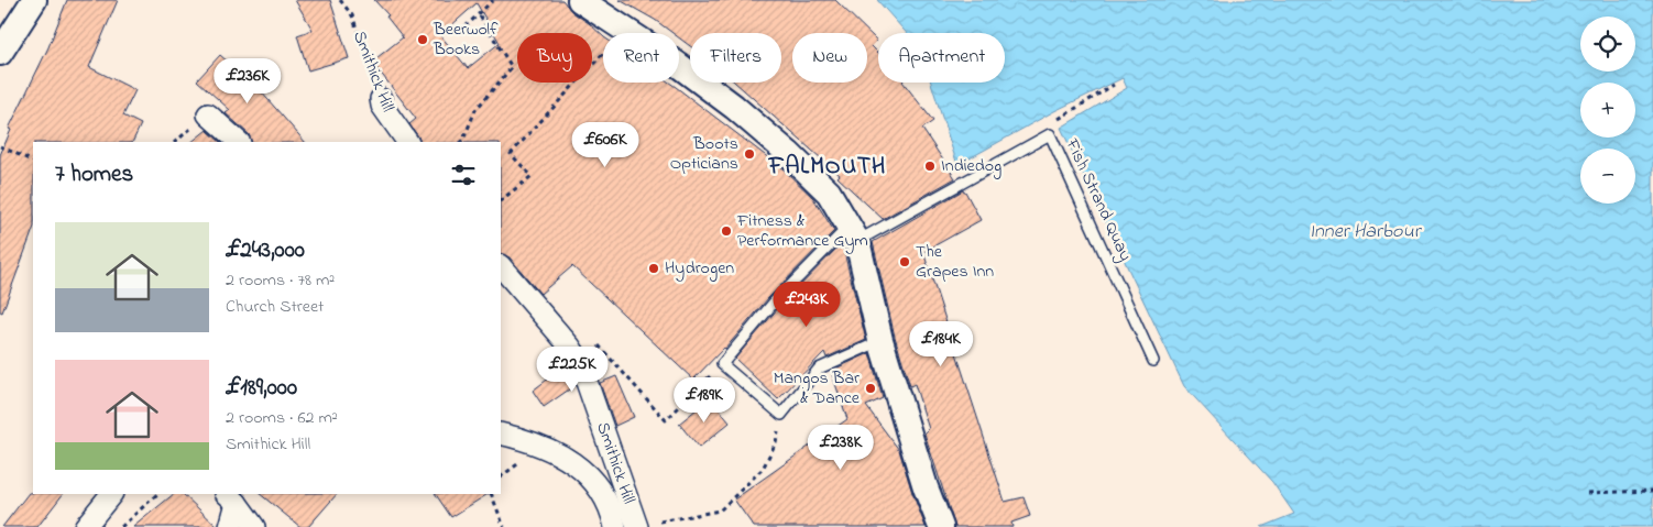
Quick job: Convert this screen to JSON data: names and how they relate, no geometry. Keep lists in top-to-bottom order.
{
  "streets": {
    "street": ["Smithick Hill"],
    "lane": ["Fish Strand Quay"]
  },
  "districts": ["FALMOUTH"],
  "water": ["Inner Harbour"],
  "places": [
    "Beerwolf Books",
    "Boots Opticians",
    "Indiedog",
    "Fitness & Performance Gym",
    "The Grapes Inn",
    "Hydrogen",
    "Mangos Bar & Dance"
  ],
  "page": {
    "map_buttons": ["+", "−"],
    "chip": [
      "Buy",
      "Rent",
      "Filters",
      "New",
      "Apartment"
    ],
    "price": [
      "£236K",
      "£606K",
      "£243K",
      "£184K",
      "£225K",
      "£189K",
      "£238K"
    ],
    "heading": "7 homes",
    "list": [
      {
        "name": "£243,000",
        "note": "2 rooms · 78 m² · Church Street"
      },
      {
        "name": "£189,000",
        "note": "2 rooms · 62 m² · Smithick Hill"
      }
    ]
  }
}
